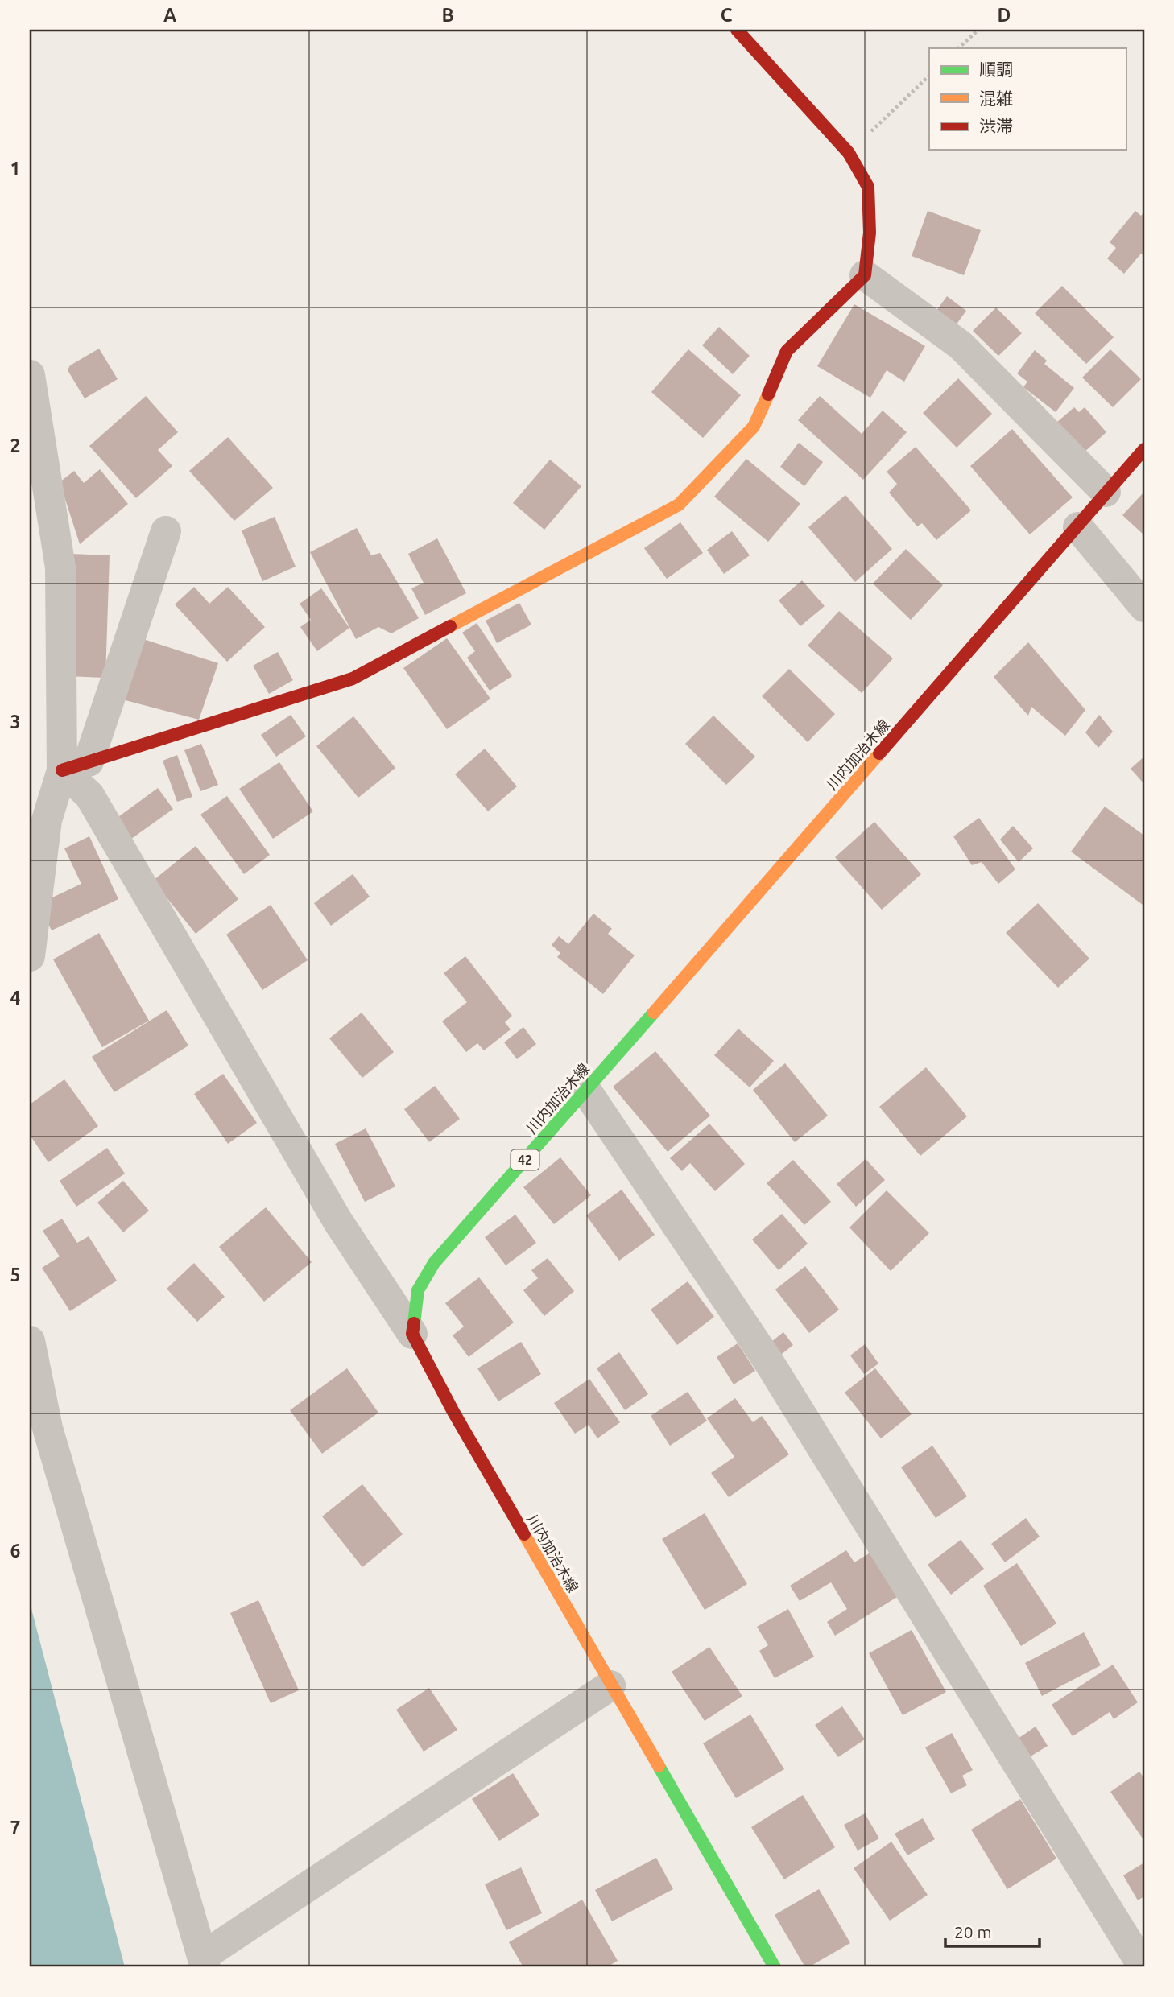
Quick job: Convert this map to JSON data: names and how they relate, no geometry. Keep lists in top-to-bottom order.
{
  "streets": {
    "main road": ["川内加治木線", "42"]
  },
  "legend": ["順調", "混雑", "渋滞"],
  "scale_bar": "20 m",
  "grid": {
    "columns": [
      "A",
      "B",
      "C",
      "D"
    ],
    "rows": [
      "1",
      "2",
      "3",
      "4",
      "5",
      "6",
      "7"
    ]
  }
}
